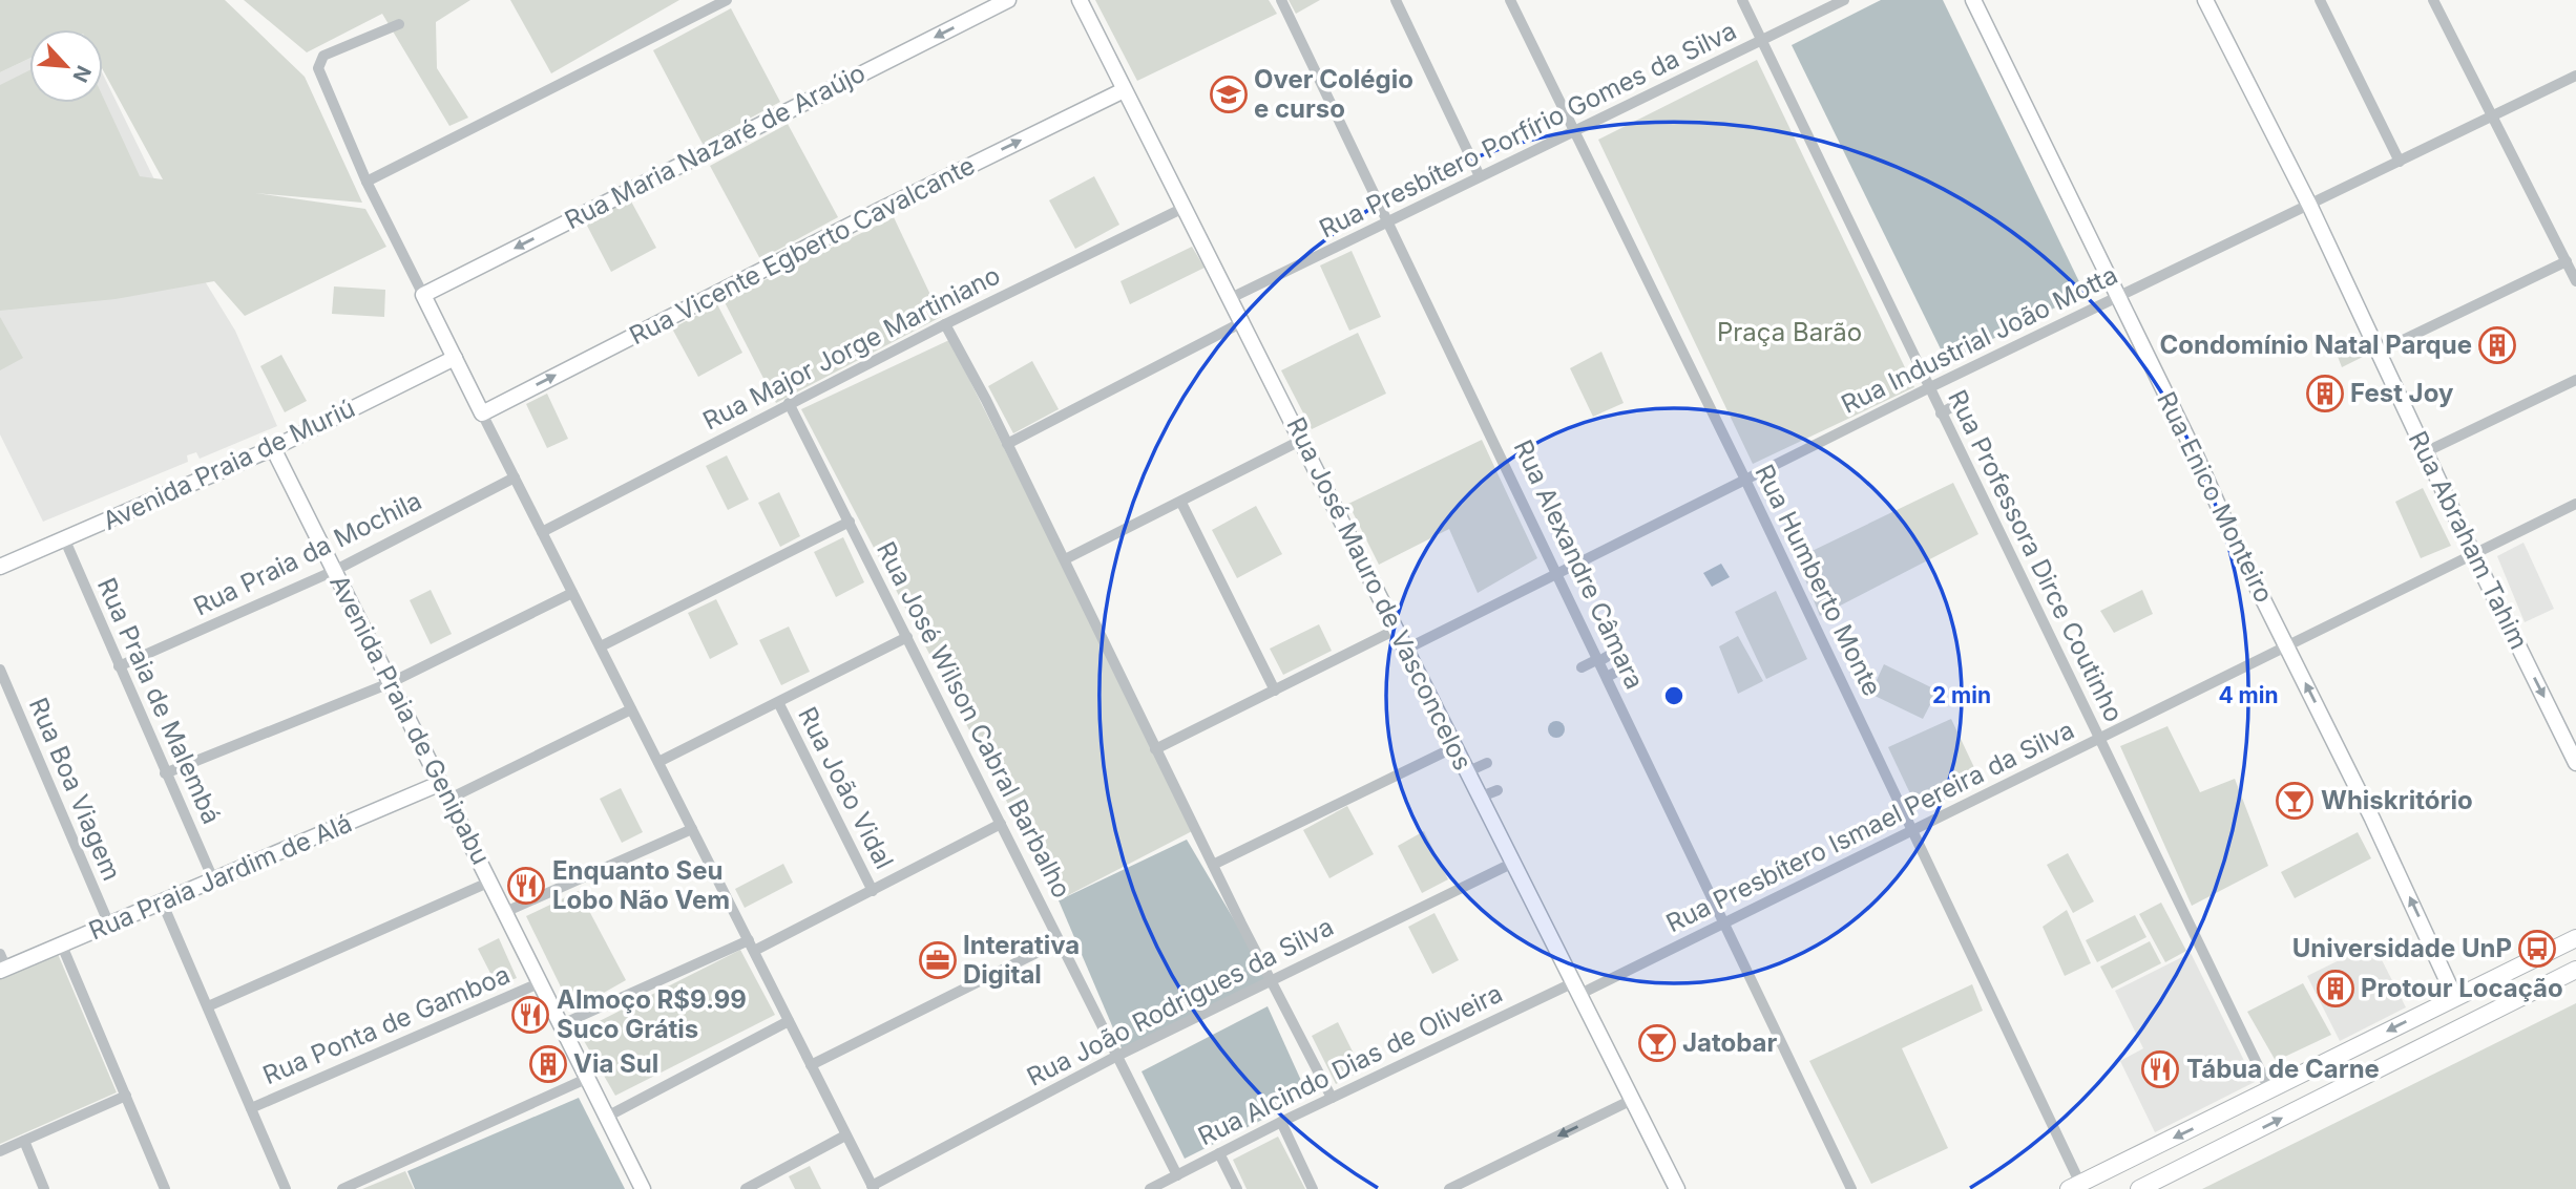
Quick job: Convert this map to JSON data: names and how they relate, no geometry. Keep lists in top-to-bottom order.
{
  "streets": {
    "main road": [
      "Rua Maria Nazaré de Araújo",
      "Rua Vicente Egberto Cavalcante",
      "Avenida Praia de Muriú",
      "Rua Enico Monteiro",
      "Rua Abraham Tahim",
      "Rua José Mauro de Vasconcelos",
      "Avenida Praia de Genipabu",
      "Rua Praia Jardim de Alá"
    ],
    "street": [
      "Rua Presbítero Porfírio Gomes da Silva",
      "Rua Industrial João Motta",
      "Rua Major Jorge Martiniano",
      "Rua Praia da Mochila",
      "Rua Professora Dirce Coutinho",
      "Rua Alexandre Câmara",
      "Rua Humberto Monte",
      "Rua Praia de Malembá",
      "Rua José Wilson Cabral Barbalho",
      "Rua João Vidal",
      "Rua Boa Viagem",
      "Rua Presbítero Ismael Pereira da Silva",
      "Rua João Rodrigues da Silva",
      "Rua Ponta de Gamboa",
      "Rua Alcindo Dias de Oliveira"
    ]
  },
  "crossings": [
    ["Rua Presbítero Porfírio Gomes da Silva", "Rua Professora Dirce Coutinho"],
    ["Rua Presbítero Porfírio Gomes da Silva", "Rua Alexandre Câmara"],
    ["Rua Presbítero Porfírio Gomes da Silva", "Rua Humberto Monte"],
    ["Rua Presbítero Porfírio Gomes da Silva", "Rua José Mauro de Vasconcelos"],
    ["Rua Vicente Egberto Cavalcante", "Rua José Mauro de Vasconcelos"],
    ["Rua Industrial João Motta", "Rua Enico Monteiro"],
    ["Rua Industrial João Motta", "Rua Abraham Tahim"],
    ["Rua Industrial João Motta", "Rua Professora Dirce Coutinho"],
    ["Rua Industrial João Motta", "Rua Alexandre Câmara"],
    ["Rua Industrial João Motta", "Rua Humberto Monte"],
    ["Rua Industrial João Motta", "Rua José Mauro de Vasconcelos"],
    ["Rua Major Jorge Martiniano", "Rua José Mauro de Vasconcelos"],
    ["Rua Major Jorge Martiniano", "Rua José Wilson Cabral Barbalho"],
    ["Avenida Praia de Muriú", "Rua Praia de Malembá"],
    ["Avenida Praia de Muriú", "Avenida Praia de Genipabu"],
    ["Rua Enico Monteiro", "Rua Presbítero Ismael Pereira da Silva"],
    ["Rua Abraham Tahim", "Rua Presbítero Ismael Pereira da Silva"],
    ["Rua Praia da Mochila", "Rua Praia de Malembá"],
    ["Rua Praia da Mochila", "Avenida Praia de Genipabu"],
    ["Rua Professora Dirce Coutinho", "Rua Presbítero Ismael Pereira da Silva"],
    ["Rua Alexandre Câmara", "Rua Presbítero Ismael Pereira da Silva"],
    ["Rua Humberto Monte", "Rua Presbítero Ismael Pereira da Silva"],
    ["Rua José Mauro de Vasconcelos", "Rua Presbítero Ismael Pereira da Silva"],
    ["Rua José Mauro de Vasconcelos", "Rua João Rodrigues da Silva"],
    ["Rua José Mauro de Vasconcelos", "Rua Alcindo Dias de Oliveira"],
    ["Rua Praia de Malembá", "Rua Praia Jardim de Alá"],
    ["Avenida Praia de Genipabu", "Rua Praia Jardim de Alá"],
    ["Avenida Praia de Genipabu", "Rua Ponta de Gamboa"],
    ["Rua José Wilson Cabral Barbalho", "Rua João Rodrigues da Silva"],
    ["Rua José Wilson Cabral Barbalho", "Rua Alcindo Dias de Oliveira"],
    ["Rua Boa Viagem", "Rua Praia Jardim de Alá"],
    ["Rua Presbítero Ismael Pereira da Silva", "Rua Alcindo Dias de Oliveira"]
  ],
  "one_way": ["Rua Maria Nazaré de Araújo", "Rua Vicente Egberto Cavalcante"],
  "parks": ["Praça Barão"],
  "places": {
    "school or university": ["Over Colégio e curso"],
    "building": [
      "Condomínio Natal Parque",
      "Fest Joy",
      "Protour Locação",
      "Via Sul"
    ],
    "bar": ["Whiskritório", "Jatobar"],
    "restaurant": ["Enquanto Seu Lobo Não Vem", "Almoço R$9.99 Suco Grátis", "Tábua de Carne"],
    "bus stop": ["Universidade UnP"],
    "office": ["Interativa Digital"]
  },
  "north": "bottom right",
  "rings": ["2 min", "4 min"]
}
